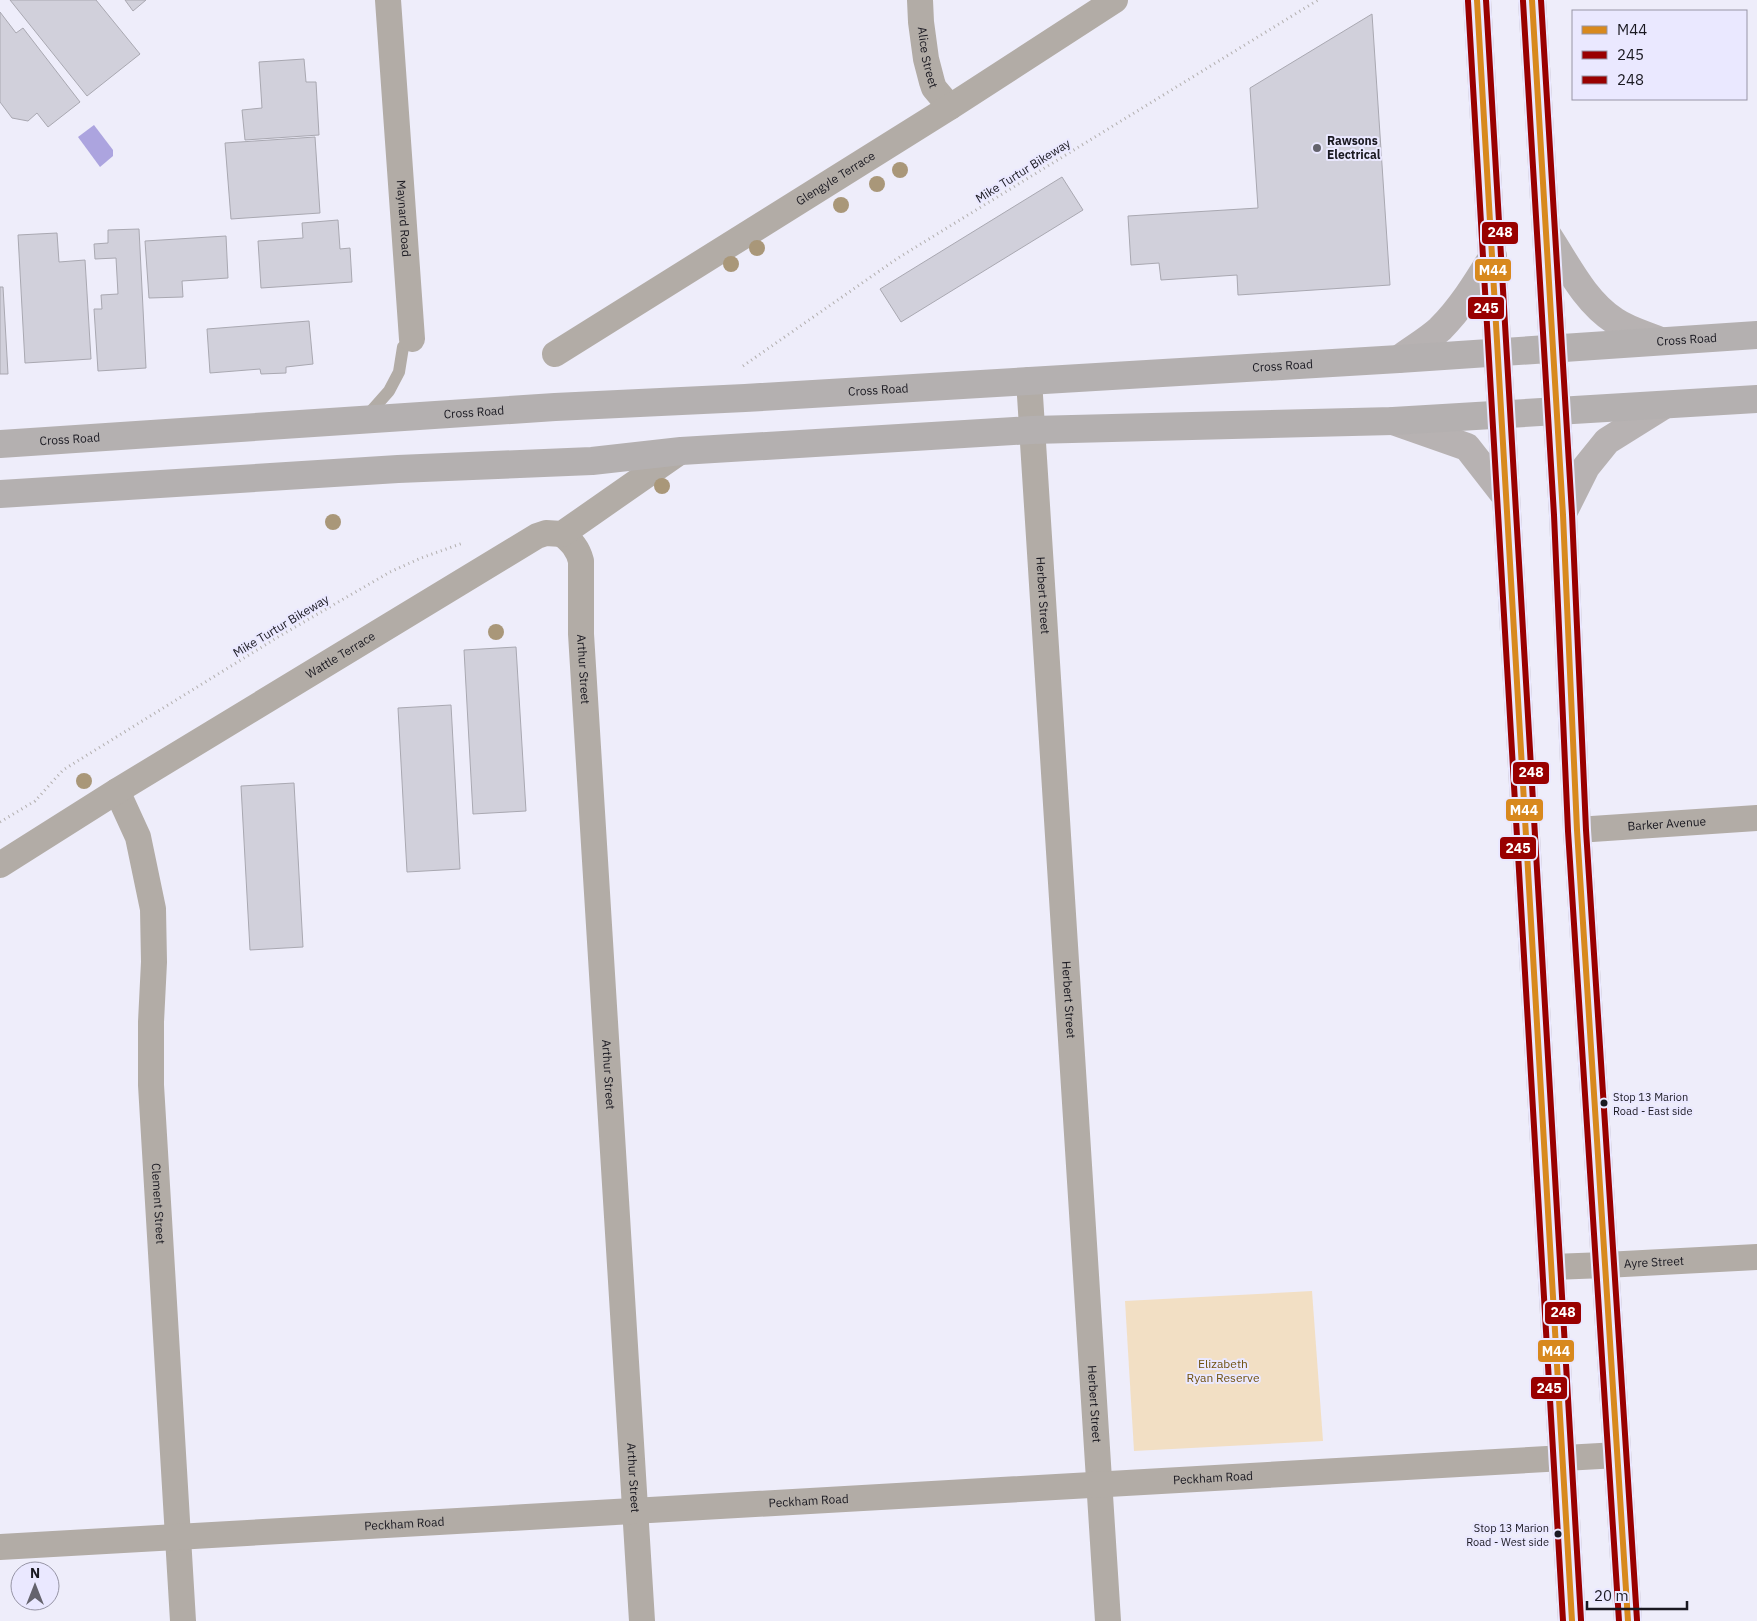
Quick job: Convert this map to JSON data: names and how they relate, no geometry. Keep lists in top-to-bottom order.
{
  "streets": {
    "highway": ["Cross Road"],
    "street": [
      "Alice Street",
      "Glengyle Terrace",
      "Maynard Road",
      "Herbert Street",
      "Wattle Terrace",
      "Arthur Street",
      "Barker Avenue",
      "Clement Street",
      "Ayre Street",
      "Peckham Road"
    ],
    "path": ["Mike Turtur Bikeway"]
  },
  "crossings": [
    ["Alice Street", "Glengyle Terrace"],
    ["Maynard Road", "Cross Road"],
    ["Cross Road", "Herbert Street"],
    ["Herbert Street", "Peckham Road"],
    ["Wattle Terrace", "Arthur Street"],
    ["Wattle Terrace", "Clement Street"],
    ["Arthur Street", "Peckham Road"],
    ["Clement Street", "Peckham Road"]
  ],
  "parks": ["Elizabeth Ryan Reserve"],
  "places": ["Rawsons Electrical", "Stop 13 Marion Road - East side", "Stop 13 Marion Road - West side"],
  "lines": ["transit line M44", "transit line 248", "transit line 245"],
  "legend": ["M44", "245", "248"],
  "scale_bar": "20 m",
  "north": "top"
}
